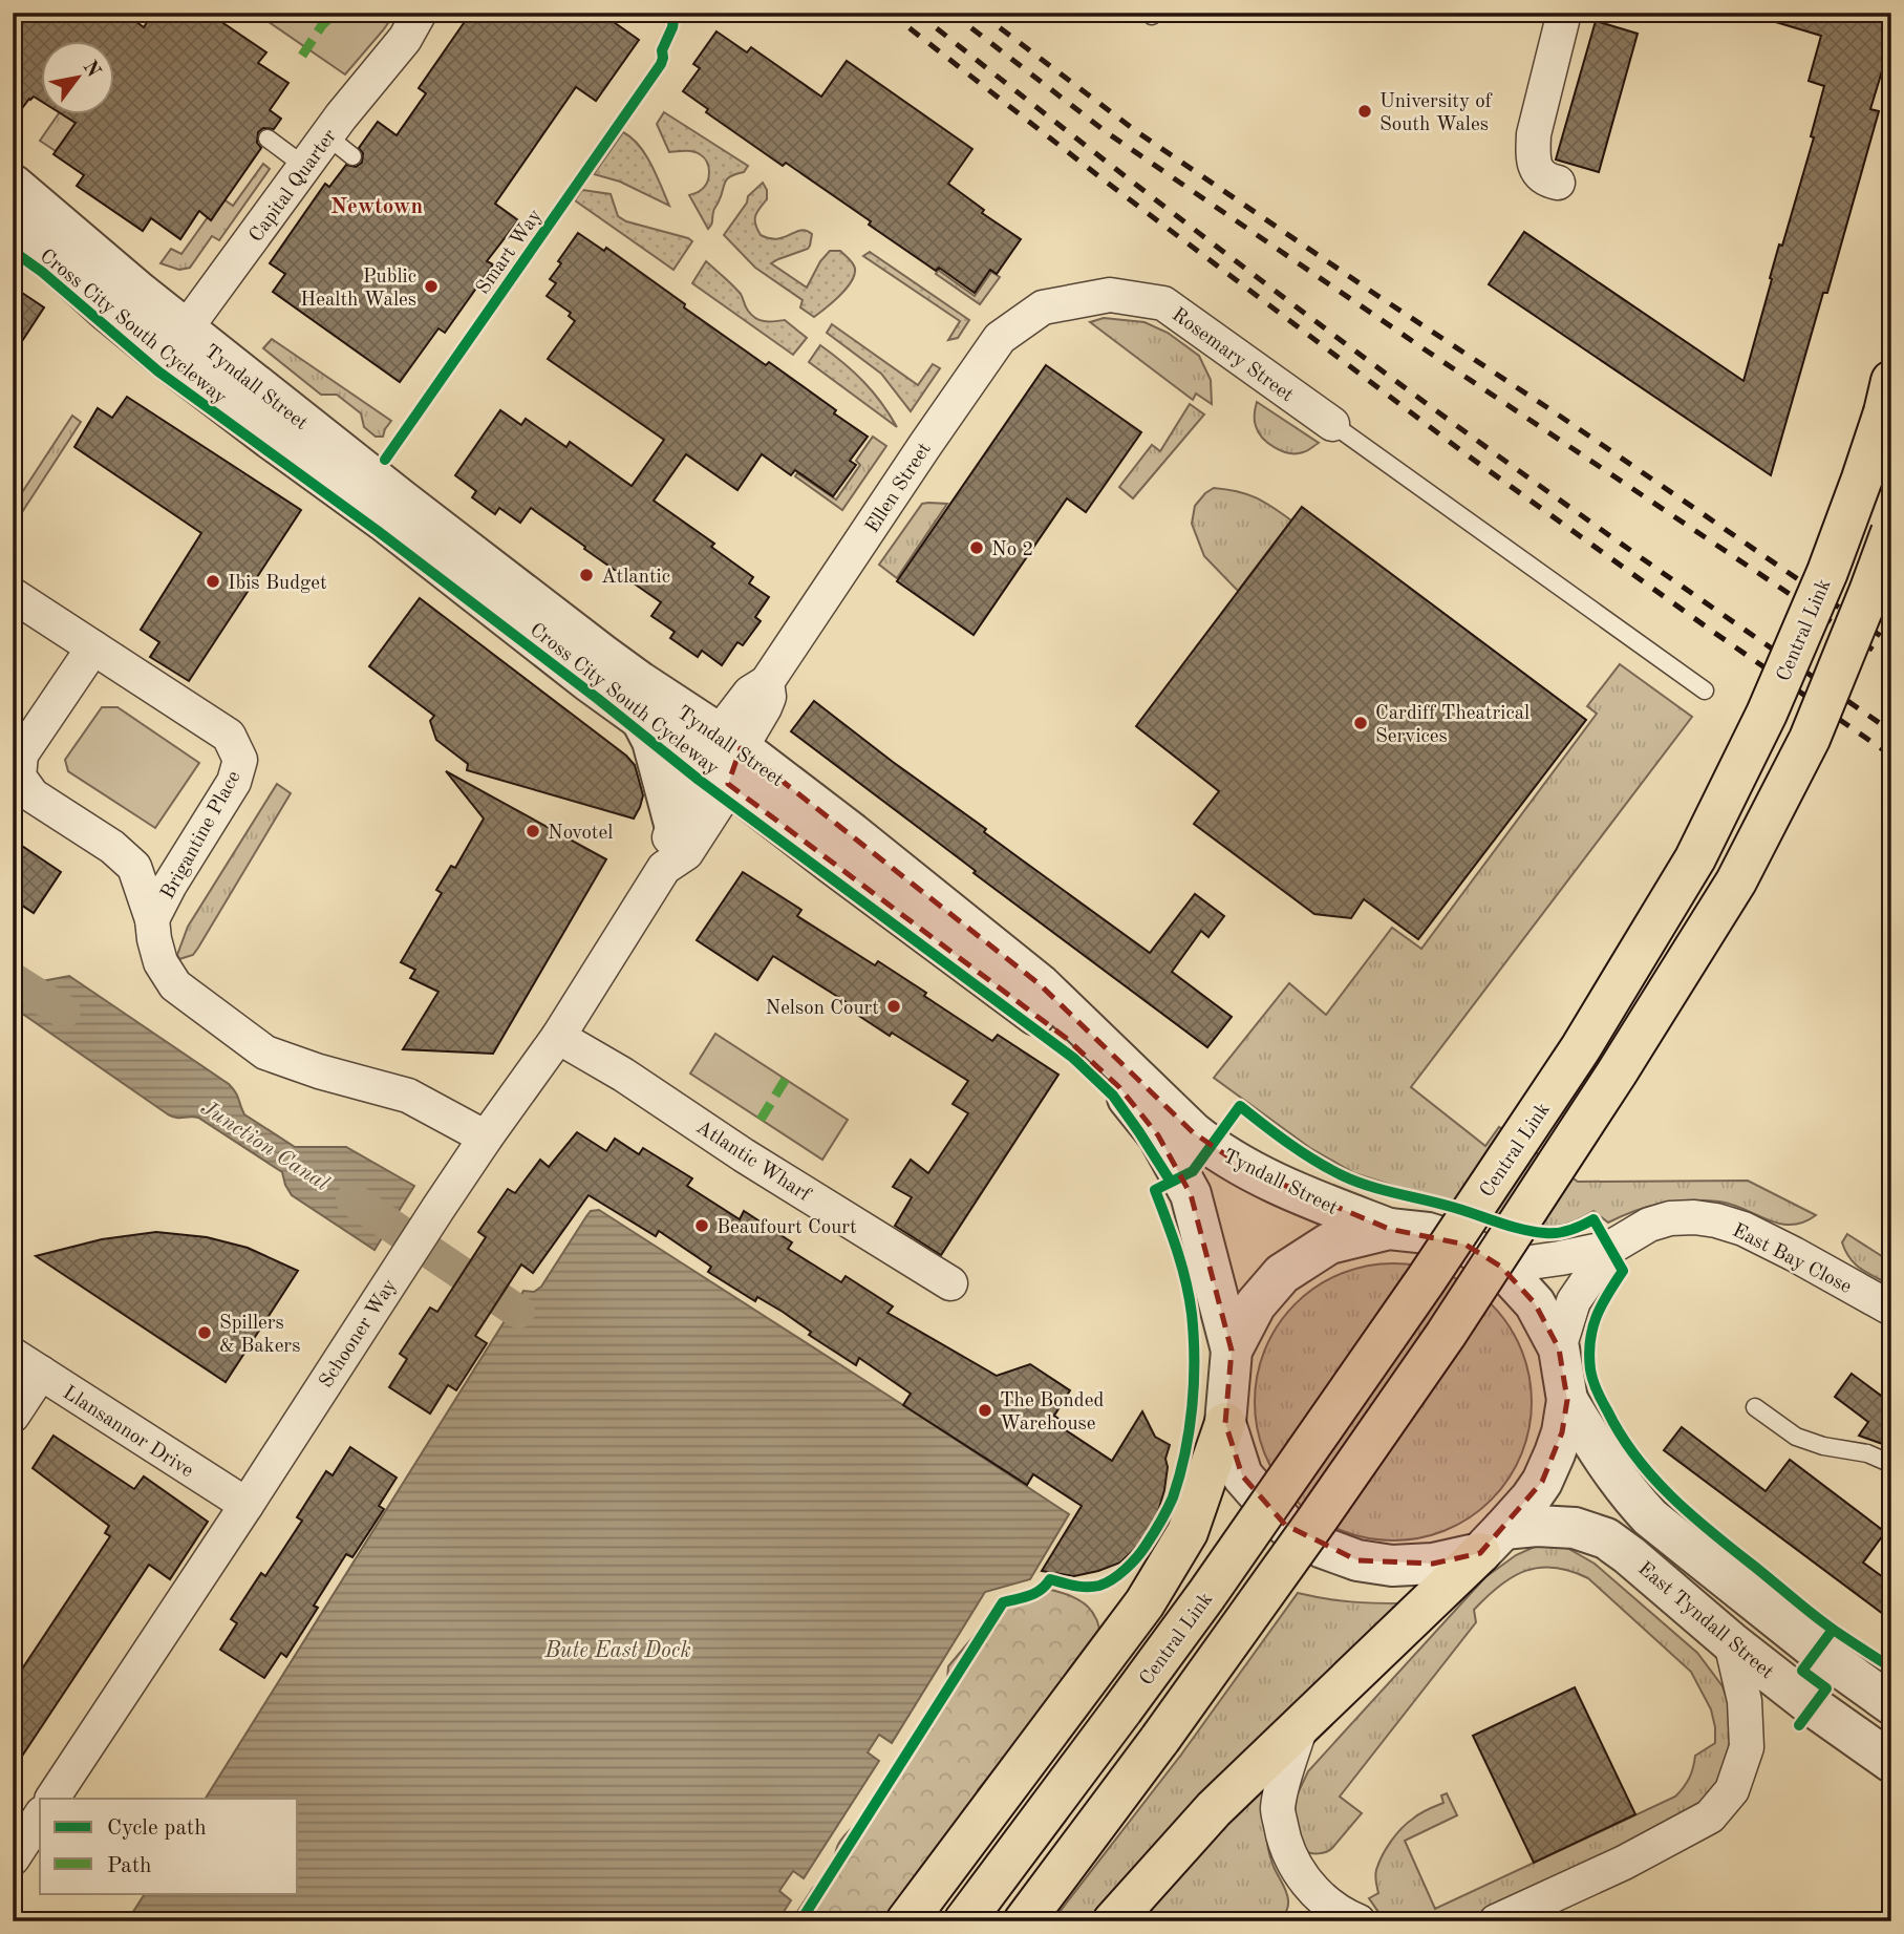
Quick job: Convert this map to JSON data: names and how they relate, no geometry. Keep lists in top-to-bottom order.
{
  "streets": {
    "main road": ["Central Link"],
    "street": [
      "Capital Quarter",
      "Rosemary Street",
      "Tyndall Street",
      "Ellen Street",
      "Brigantine Place",
      "Atlantic Wharf",
      "East Bay Close",
      "Schooner Way",
      "Llansannor Drive",
      "East Tyndall Street"
    ],
    "cycle path": ["Smart Way", "Cross City South Cycleway"]
  },
  "crossings": [
    ["Capital Quarter", "Tyndall Street"],
    ["Rosemary Street", "Ellen Street"],
    ["Tyndall Street", "Ellen Street"],
    ["Tyndall Street", "Schooner Way"],
    ["Ellen Street", "Schooner Way"],
    ["Brigantine Place", "Schooner Way"],
    ["Atlantic Wharf", "Schooner Way"],
    ["Schooner Way", "Llansannor Drive"]
  ],
  "districts": ["Newtown"],
  "water": ["Junction Canal", "Bute East Dock"],
  "places": [
    "University of South Wales",
    "Public Health Wales",
    "No 2",
    "Atlantic",
    "Ibis Budget",
    "Cardiff Theatrical Services",
    "Novotel",
    "Nelson Court",
    "Beaufourt Court",
    "Spillers & Bakers",
    "The Bonded Warehouse"
  ],
  "legend": ["Cycle path", "Path"],
  "north": "top right"
}
